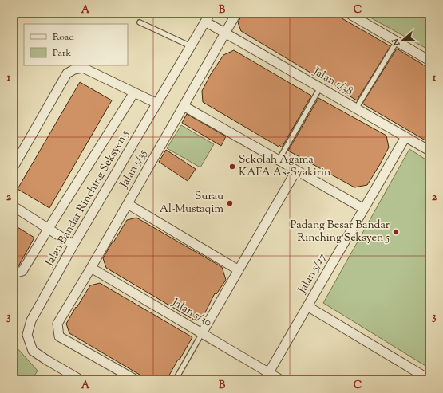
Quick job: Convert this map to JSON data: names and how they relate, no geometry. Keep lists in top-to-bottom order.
{
  "streets": {
    "street": [
      "Jalan 5/38",
      "Jalan 5/35",
      "Jalan Bandar Rinching Seksyen 5",
      "Jalan 5/27",
      "Jalan 5/30"
    ]
  },
  "crossings": [
    ["Jalan 5/38", "Jalan 5/35"],
    ["Jalan 5/38", "Jalan Bandar Rinching Seksyen 5"],
    ["Jalan 5/38", "Jalan 5/27"],
    ["Jalan 5/35", "Jalan 5/30"],
    ["Jalan 5/27", "Jalan 5/30"]
  ],
  "places": ["Sekolah Agama KAFA As-Syakirin", "Surau Al-Mustaqim", "Padang Besar Bandar Rinching Seksyen 5"],
  "legend": ["Road", "Park"],
  "north": "left",
  "grid": {
    "columns": ["A", "B", "C"],
    "rows": ["1", "2", "3"]
  }
}
